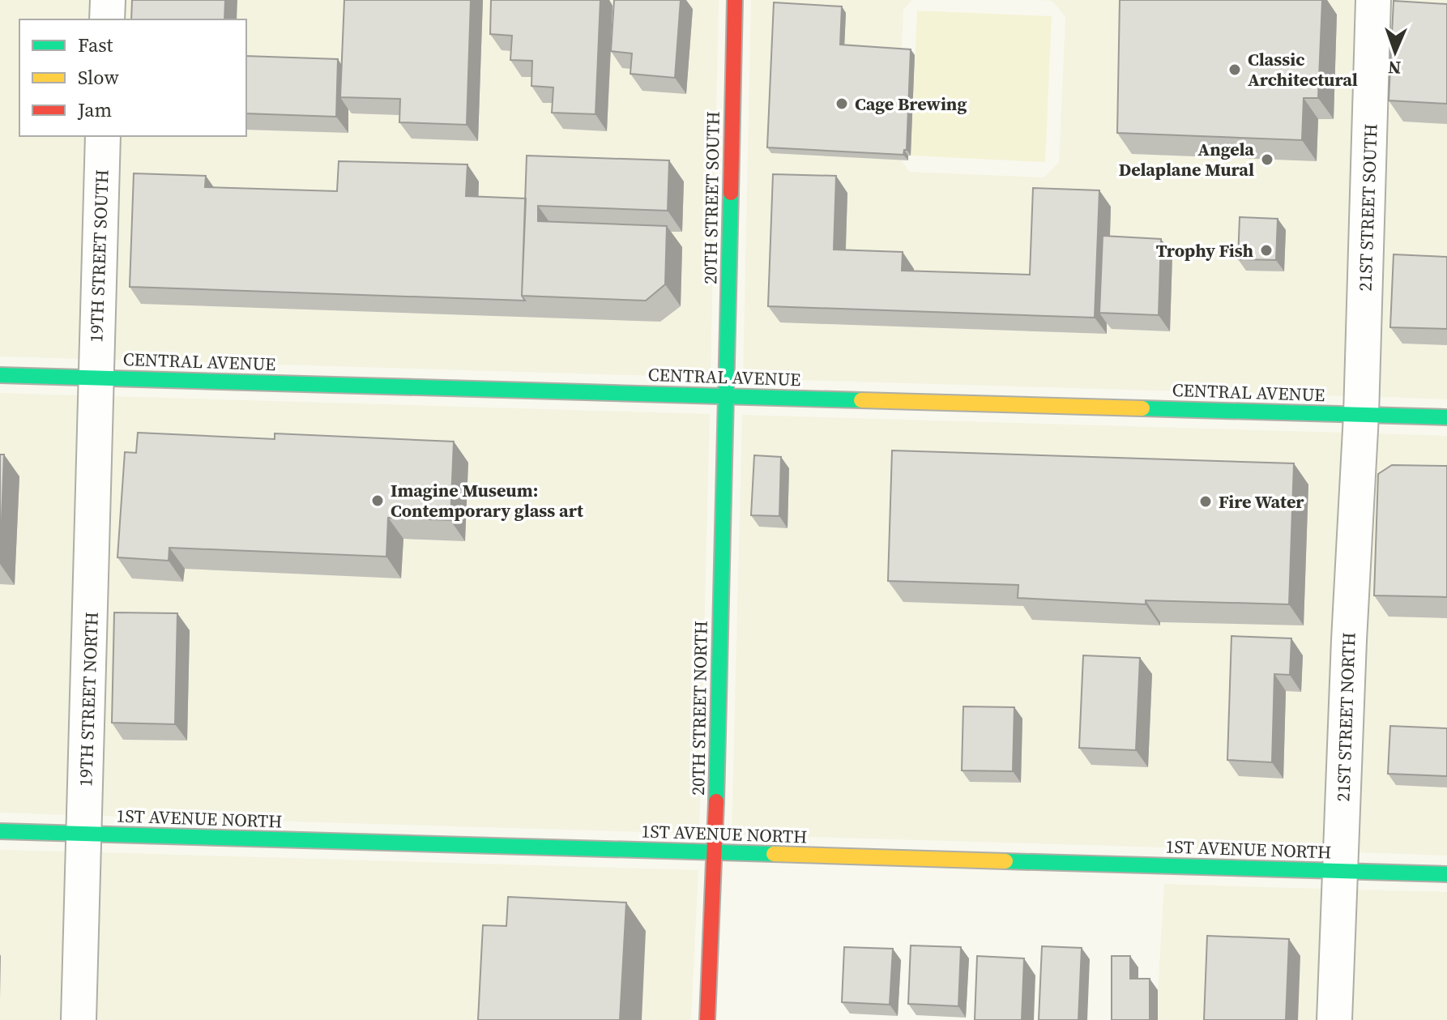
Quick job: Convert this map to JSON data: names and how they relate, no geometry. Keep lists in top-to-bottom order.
{
  "streets": {
    "street": [
      "20TH STREET SOUTH",
      "21ST STREET SOUTH",
      "19TH STREET SOUTH",
      "CENTRAL AVENUE",
      "19TH STREET NORTH",
      "20TH STREET NORTH",
      "21ST STREET NORTH",
      "1ST AVENUE NORTH"
    ]
  },
  "crossings": [
    ["20TH STREET SOUTH", "CENTRAL AVENUE"],
    ["20TH STREET SOUTH", "20TH STREET NORTH"],
    ["21ST STREET SOUTH", "CENTRAL AVENUE"],
    ["21ST STREET SOUTH", "21ST STREET NORTH"],
    ["19TH STREET SOUTH", "CENTRAL AVENUE"],
    ["19TH STREET SOUTH", "19TH STREET NORTH"],
    ["CENTRAL AVENUE", "19TH STREET NORTH"],
    ["CENTRAL AVENUE", "20TH STREET NORTH"],
    ["CENTRAL AVENUE", "21ST STREET NORTH"],
    ["19TH STREET NORTH", "1ST AVENUE NORTH"],
    ["20TH STREET NORTH", "1ST AVENUE NORTH"],
    ["21ST STREET NORTH", "1ST AVENUE NORTH"]
  ],
  "places": [
    "Classic Architectural",
    "Cage Brewing",
    "Angela Delaplane Mural",
    "Trophy Fish",
    "Imagine Museum: Contemporary glass art",
    "Fire Water"
  ],
  "legend": ["Fast", "Slow", "Jam"],
  "north": "bottom"
}
